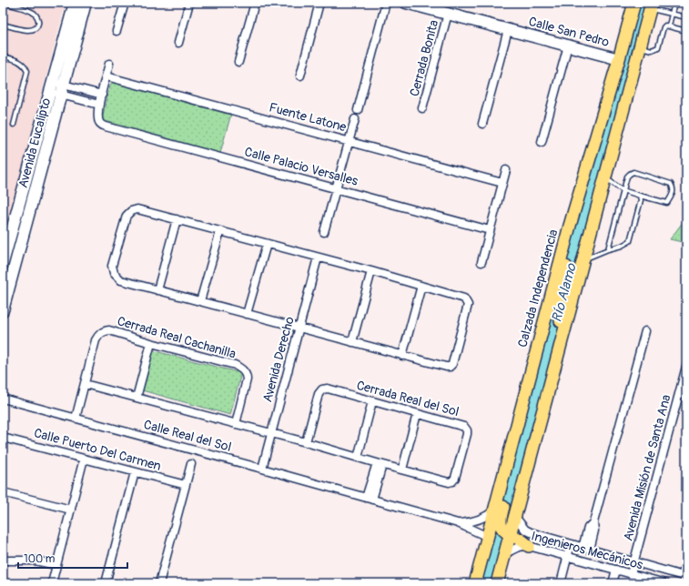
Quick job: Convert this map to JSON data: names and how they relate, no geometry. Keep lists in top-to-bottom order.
{
  "streets": {
    "main road": ["Calzada Independencia"],
    "street": [
      "Calle San Pedro",
      "Cerrada Bonita",
      "Fuente Latone",
      "Avenida Eucalipto",
      "Calle Palacio Versalles",
      "Cerrada Real Cachanilla",
      "Avenida Derecho",
      "Cerrada Real del Sol",
      "Calle Real del Sol",
      "Calle Puerto Del Carmen",
      "Avenida Misión de Santa Ana",
      "Ingenieros Mecánicos"
    ]
  },
  "crossings": [
    ["Calle San Pedro", "Cerrada Bonita"],
    ["Calle San Pedro", "Calzada Independencia"],
    ["Calzada Independencia", "Calle Real del Sol"],
    ["Cerrada Real Cachanilla", "Calle Real del Sol"],
    ["Avenida Derecho", "Cerrada Real del Sol"],
    ["Avenida Derecho", "Calle Real del Sol"],
    ["Avenida Misión de Santa Ana", "Ingenieros Mecánicos"]
  ],
  "water": ["Río Alamo"],
  "scale_bar": "100 m"
}
